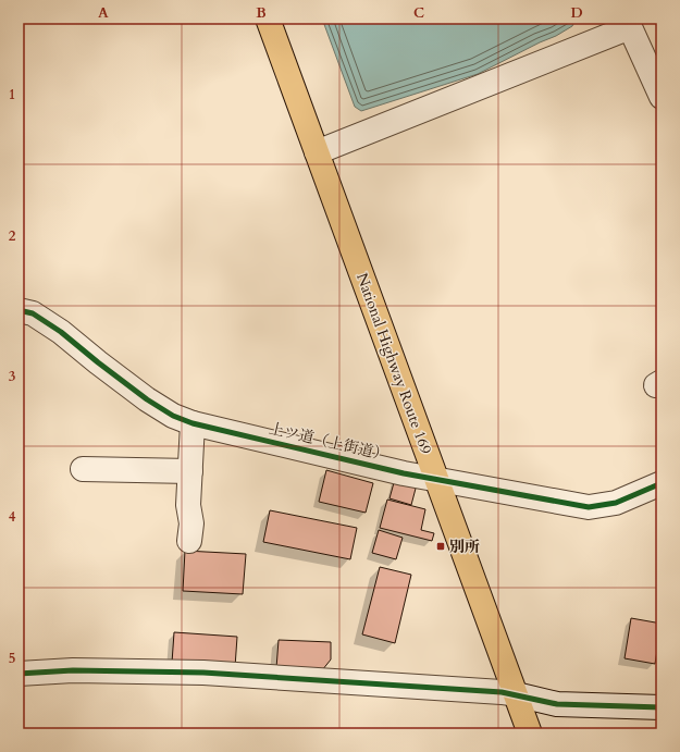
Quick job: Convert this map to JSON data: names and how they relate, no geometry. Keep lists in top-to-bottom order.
{
  "streets": {
    "highway": ["National Highway Route 169"],
    "street": ["上ツ道（上街道）"]
  },
  "crossings": [
    ["National Highway Route 169", "上ツ道（上街道）"]
  ],
  "places": {
    "transit": ["別所"]
  },
  "grid": {
    "columns": [
      "A",
      "B",
      "C",
      "D"
    ],
    "rows": [
      "1",
      "2",
      "3",
      "4",
      "5"
    ]
  }
}
